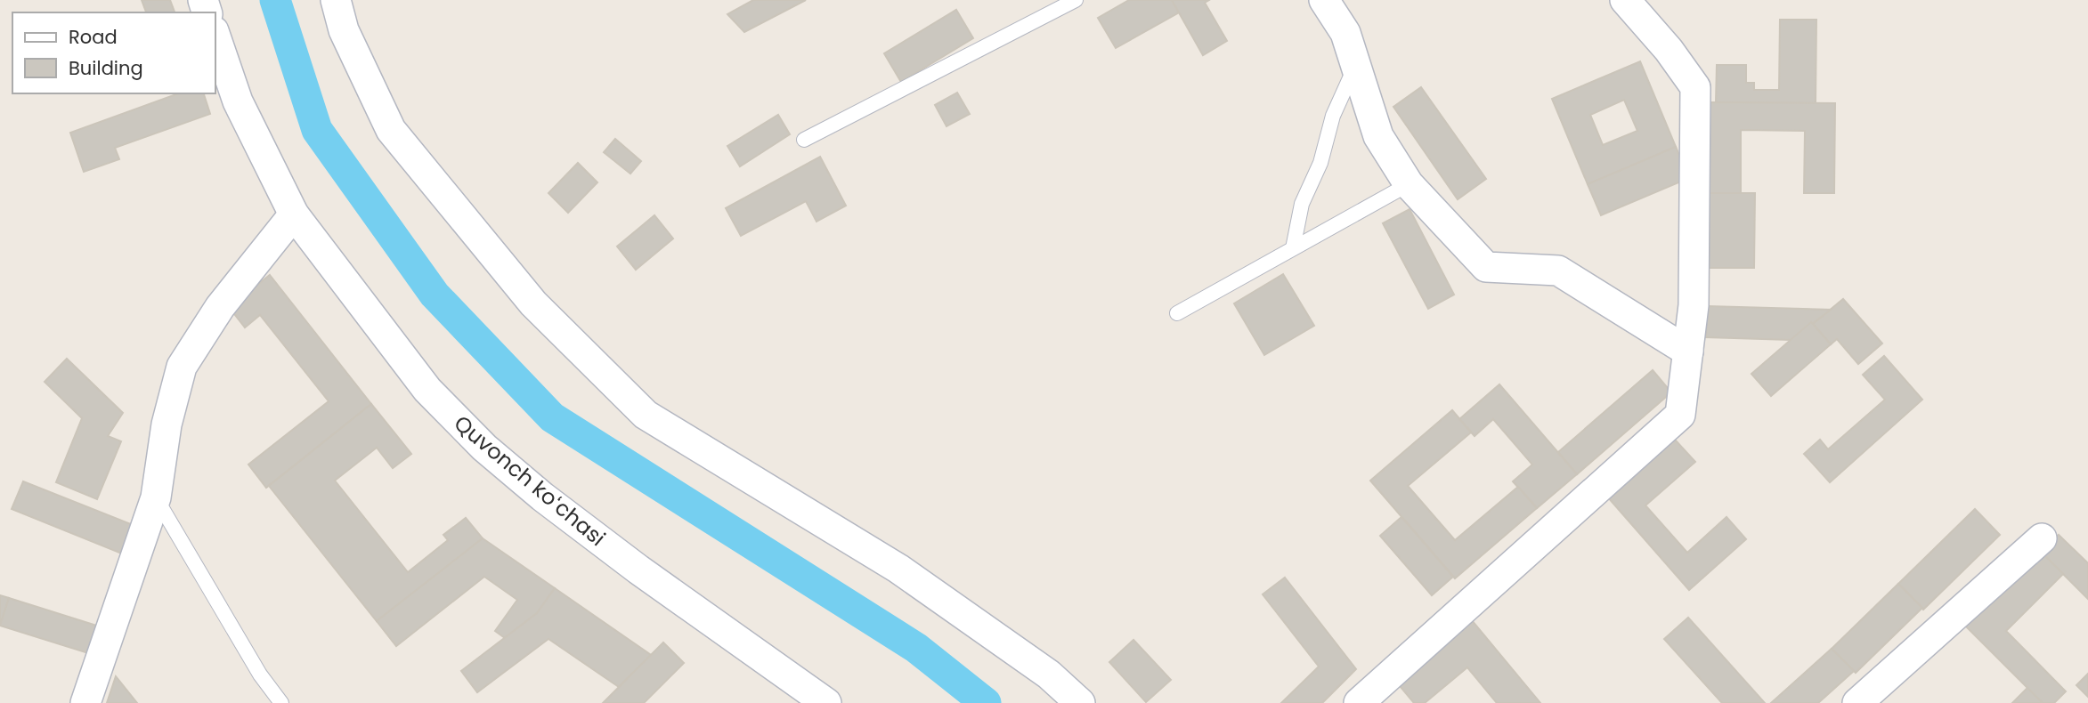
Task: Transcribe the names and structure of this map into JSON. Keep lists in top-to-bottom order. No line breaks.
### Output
{"streets":{"street":["Quvonch koʻchasi"]},"legend":["Road","Building"]}
